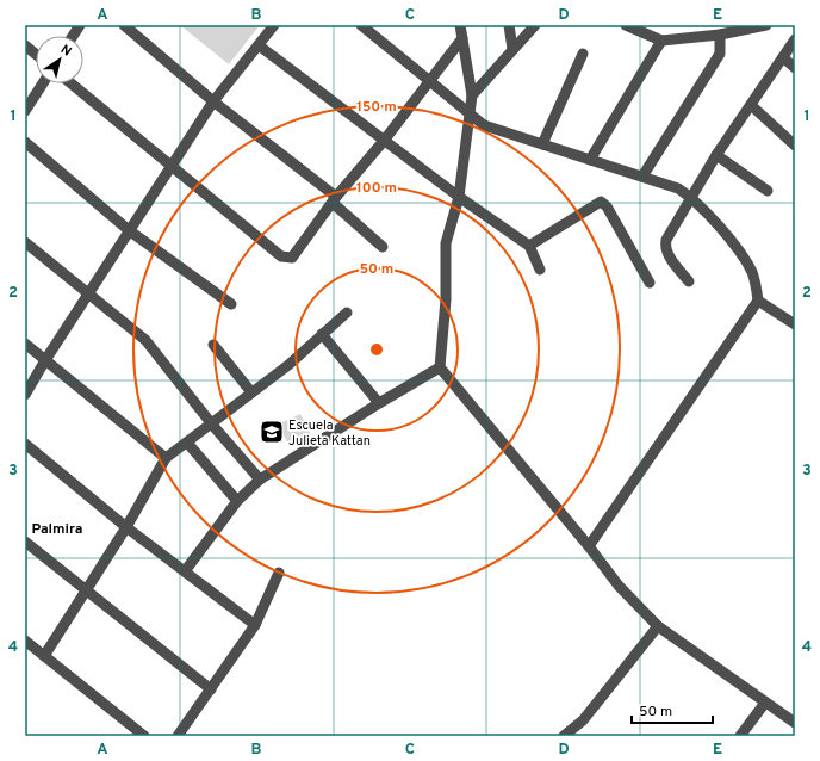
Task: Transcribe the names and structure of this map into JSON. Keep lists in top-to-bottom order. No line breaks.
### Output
{"districts":["Palmira"],"places":{"school or university":["Escuela Julieta Kattan"]},"scale_bar":"50 m","north":"top right","grid":{"columns":["A","B","C","D","E"],"rows":["1","2","3","4"]},"rings":["150 m","100 m","50 m"]}
